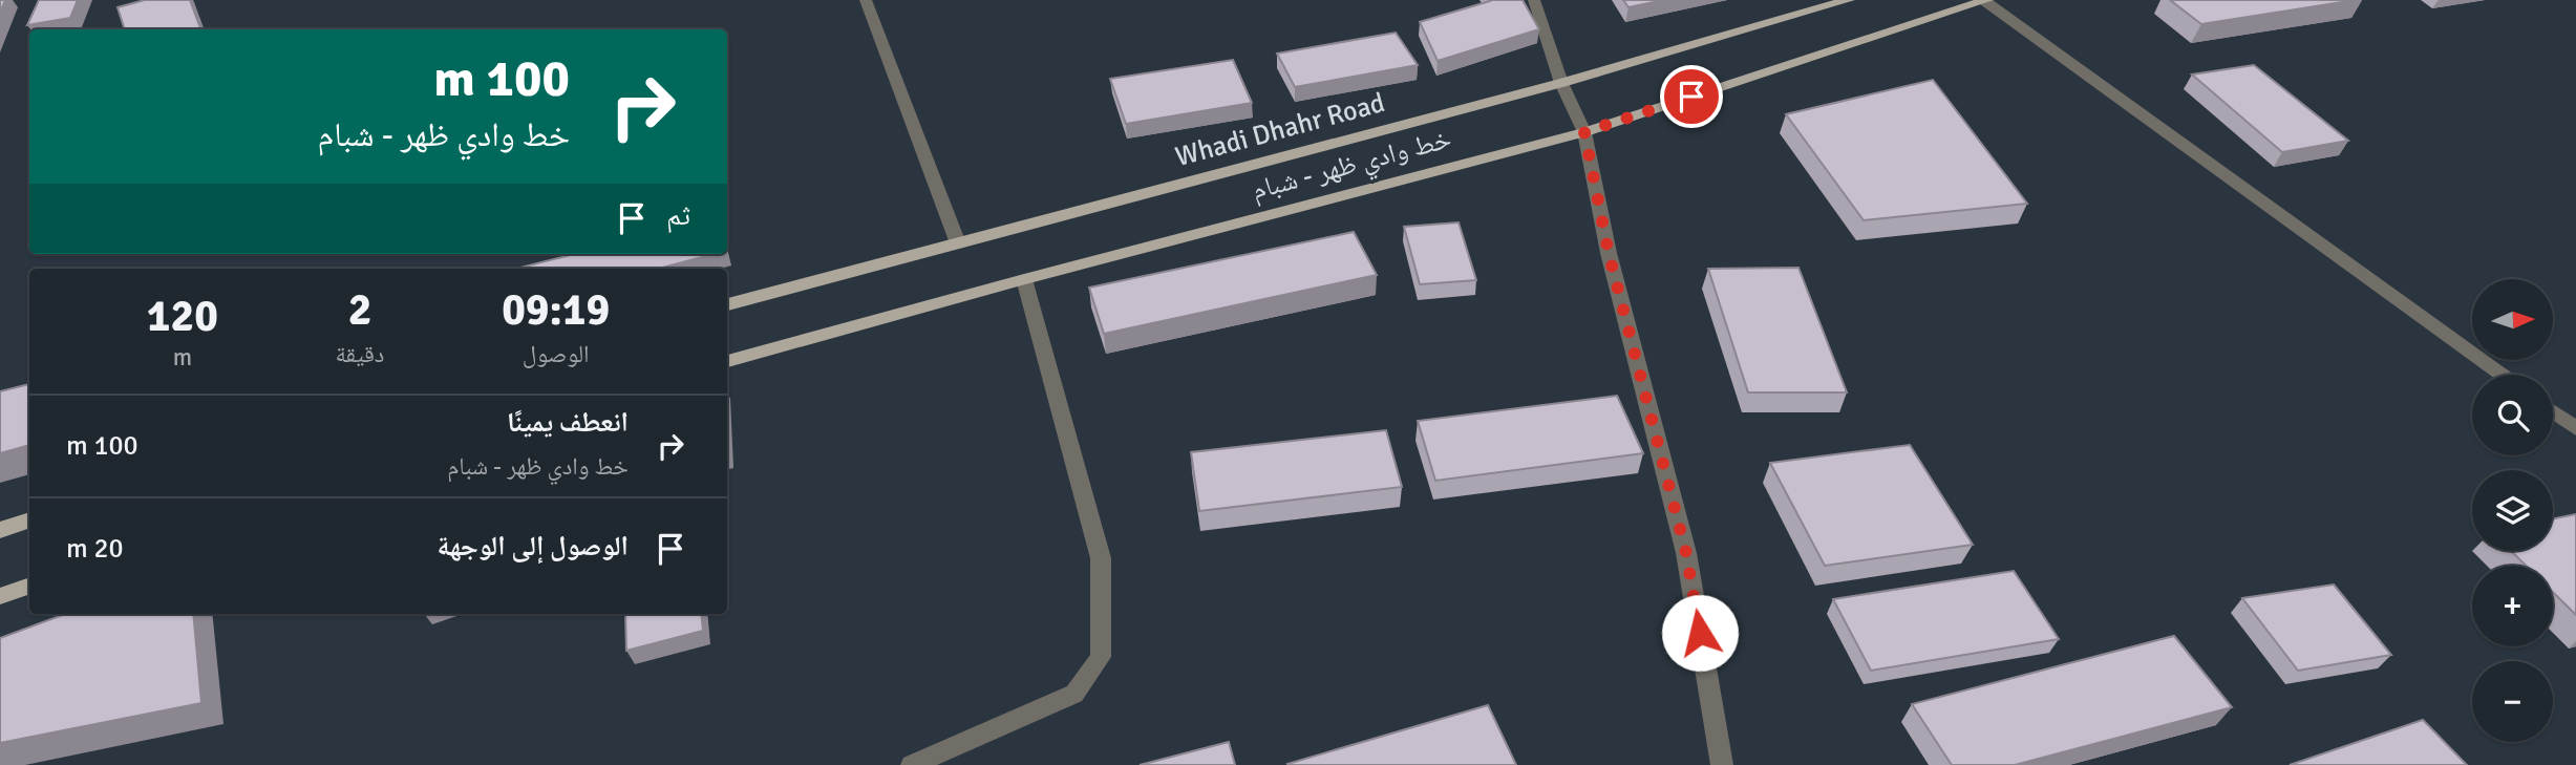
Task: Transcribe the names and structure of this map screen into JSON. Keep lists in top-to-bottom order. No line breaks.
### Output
{"streets":{"main road":["Whadi Dhahr Road","خط وادي ظهر - شبام"]},"north":"right","page":{"turn":["100 m","خط وادي ظهر - شبام"],"then":"ثم","eta":["09:19","الوصول","2","دقيقة","120","m"],"map_buttons":["+","−"],"list":[{"name":"انعطف يمينًا","note":"خط وادي ظهر - شبام","value":"100 m"},{"name":"الوصول إلى الوجهة","value":"20 m"}]}}
